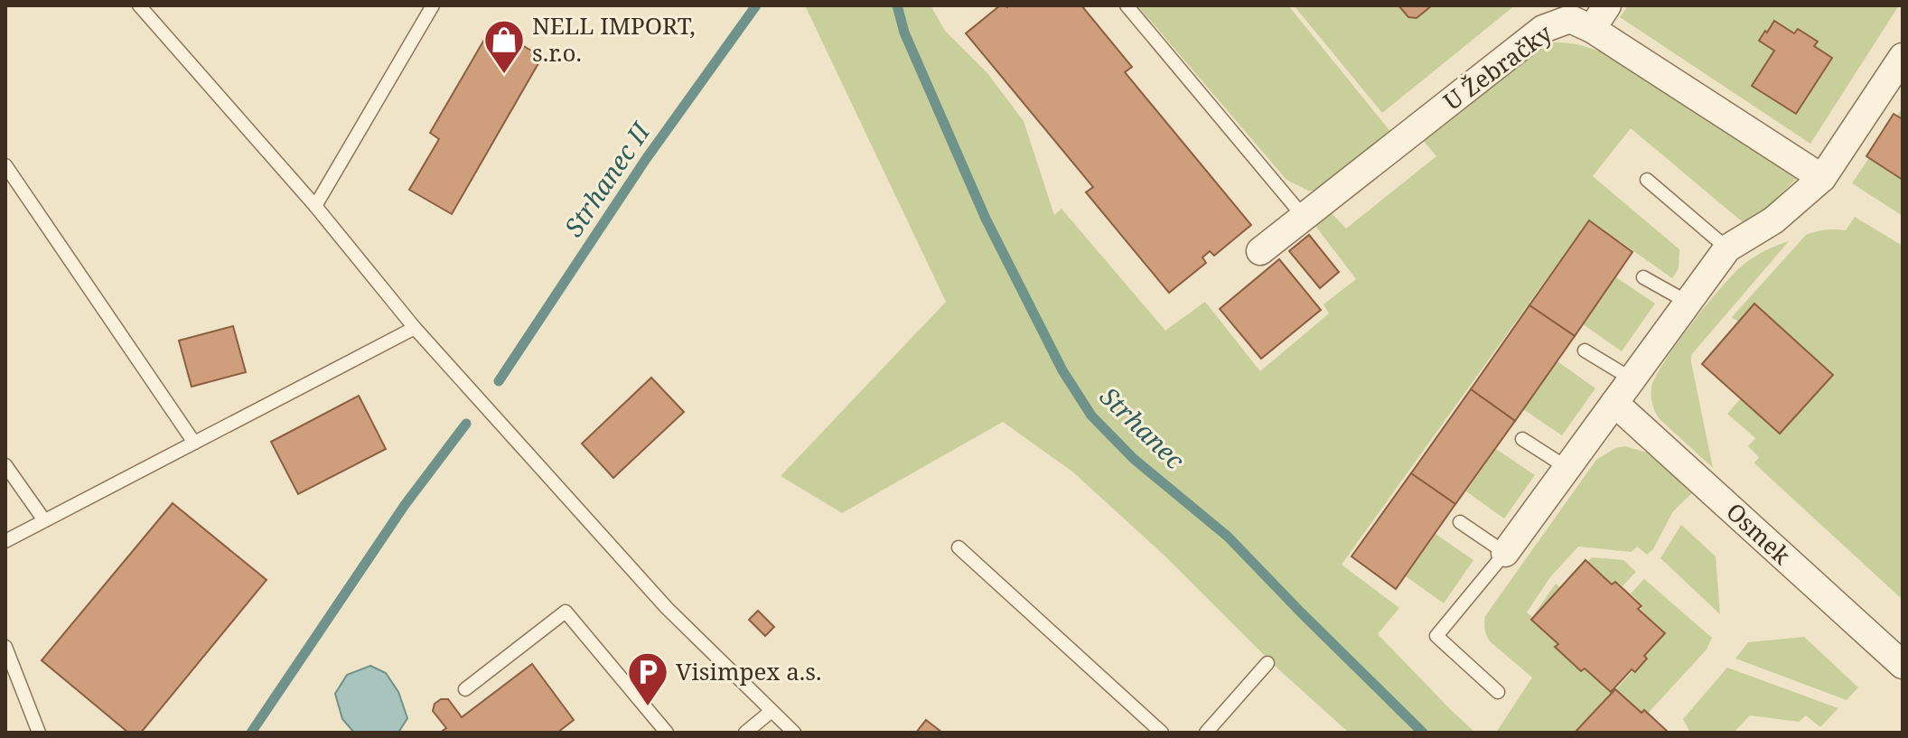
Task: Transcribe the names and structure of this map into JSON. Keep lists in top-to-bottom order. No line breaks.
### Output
{"streets":{"street":["U Žebračky","Osmek"]},"water":["Strhanec II","Strhanec"],"places":{"shop":["NELL IMPORT, s.r.o."],"parking":["Visimpex a.s."]}}
